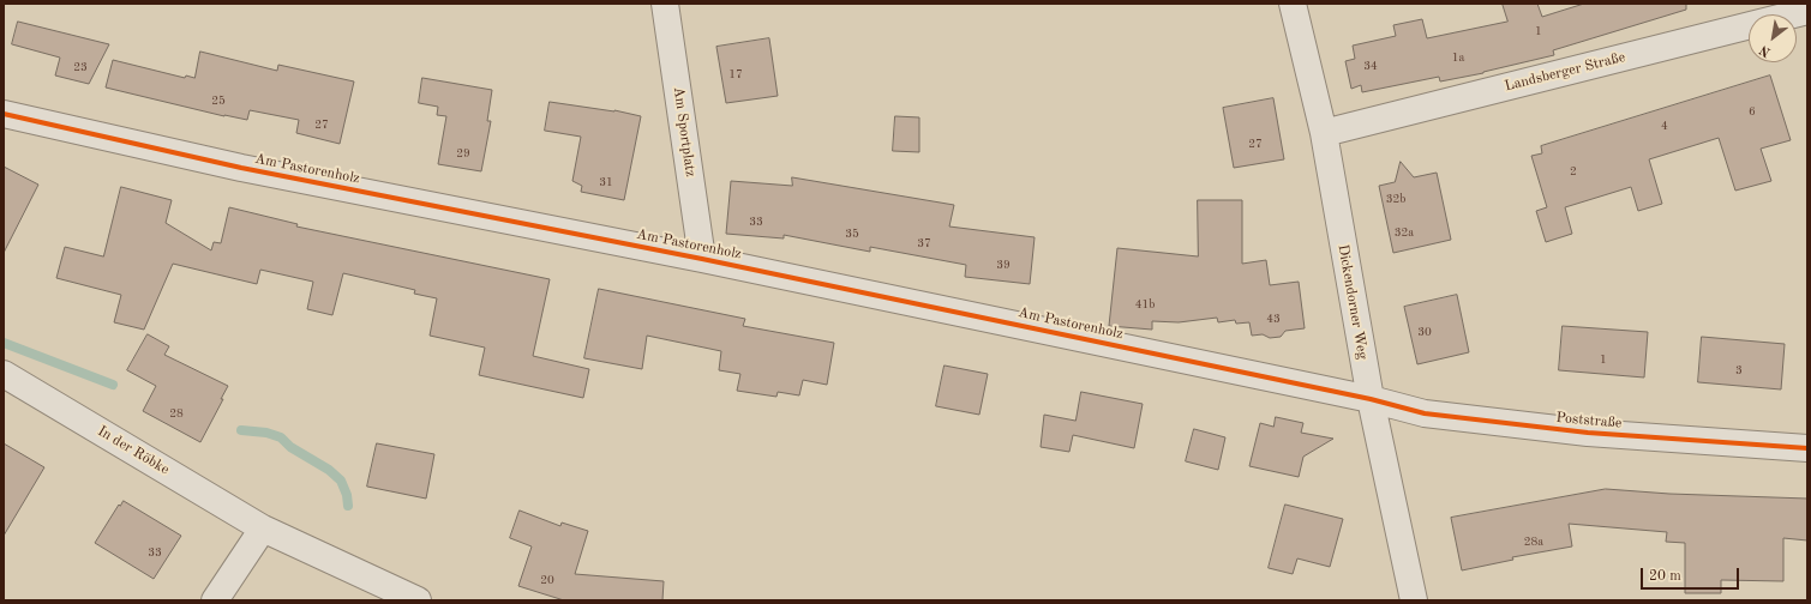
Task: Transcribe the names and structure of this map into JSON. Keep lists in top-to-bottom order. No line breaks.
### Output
{"streets":{"street":["Landsberger Straße","Am Sportplatz","Am Pastorenholz","Dickendorner Weg","Poststraße","In der Röbke"]},"crossings":[["Landsberger Straße","Dickendorner Weg"],["Am Sportplatz","Am Pastorenholz"],["Am Pastorenholz","Dickendorner Weg"],["Am Pastorenholz","Poststraße"],["Dickendorner Weg","Poststraße"]],"house_numbers":["1","1a","34","23","17","25","6","27","4","27","29","2","31","32b","33","32a","35","37","39","41b","43","30","1","3","28","28a","33","20"],"scale_bar":"20 m","north":"bottom left"}
